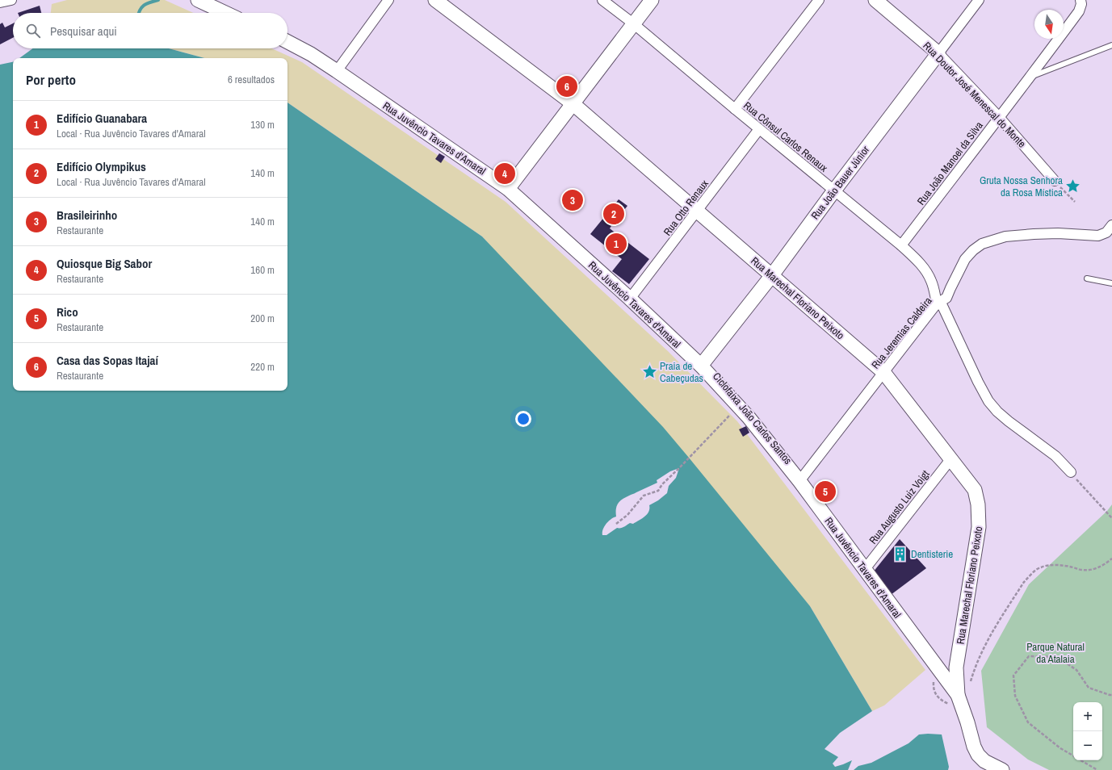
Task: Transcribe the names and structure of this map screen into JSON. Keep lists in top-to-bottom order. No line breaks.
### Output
{"streets":{"street":["Rua Doutor José Menescal do Monte","Rua Cônsul Carlos Renaux","Rua Juvêncio Tavares d'Amaral","Rua João Manoel da Silva","Rua João Bauer Júnior","Rua Otto Renaux","Rua Marechal Floriano Peixoto","Rua Jeremias Caldeira","Rua Augusto Luiz Voigt"]},"crossings":[["Rua Doutor José Menescal do Monte","Rua João Manoel da Silva"],["Rua Doutor José Menescal do Monte","Rua João Bauer Júnior"],["Rua Cônsul Carlos Renaux","Rua João Manoel da Silva"],["Rua Cônsul Carlos Renaux","Rua João Bauer Júnior"],["Rua Cônsul Carlos Renaux","Rua Otto Renaux"],["Rua Cônsul Carlos Renaux","Rua Jeremias Caldeira"],["Rua Juvêncio Tavares d'Amaral","Rua João Bauer Júnior"],["Rua Juvêncio Tavares d'Amaral","Rua Otto Renaux"],["Rua Juvêncio Tavares d'Amaral","Rua Marechal Floriano Peixoto"],["Rua Juvêncio Tavares d'Amaral","Rua Jeremias Caldeira"],["Rua Juvêncio Tavares d'Amaral","Rua Augusto Luiz Voigt"],["Rua João Bauer Júnior","Rua Marechal Floriano Peixoto"],["Rua Otto Renaux","Rua Marechal Floriano Peixoto"],["Rua Marechal Floriano Peixoto","Rua Jeremias Caldeira"],["Rua Marechal Floriano Peixoto","Rua Augusto Luiz Voigt"]],"parks":["Parque Natural da Atalaia"],"places":{"place":["Gruta Nossa Senhora da Rosa Mística","Praia de Cabeçudas"],"building":["Dentisterie"]},"north":"bottom","page":{"search":"Pesquisar aqui","heading":["Por perto","6 resultados"],"pins":["6","4","3","2","1","5"],"list":[{"mark":"1","name":"Edifício Guanabara","note":"Local · Rua Juvêncio Tavares d'Amaral","value":"130 m"},{"mark":"2","name":"Edifício Olympikus","note":"Local · Rua Juvêncio Tavares d'Amaral","value":"140 m"},{"mark":"3","name":"Brasileirinho","note":"Restaurante","value":"140 m"},{"mark":"4","name":"Quiosque Big Sabor","note":"Restaurante","value":"160 m"},{"mark":"5","name":"Rico","note":"Restaurante","value":"200 m"},{"mark":"6","name":"Casa das Sopas Itajaí","note":"Restaurante","value":"220 m"}],"map_buttons":["+","−"]}}
